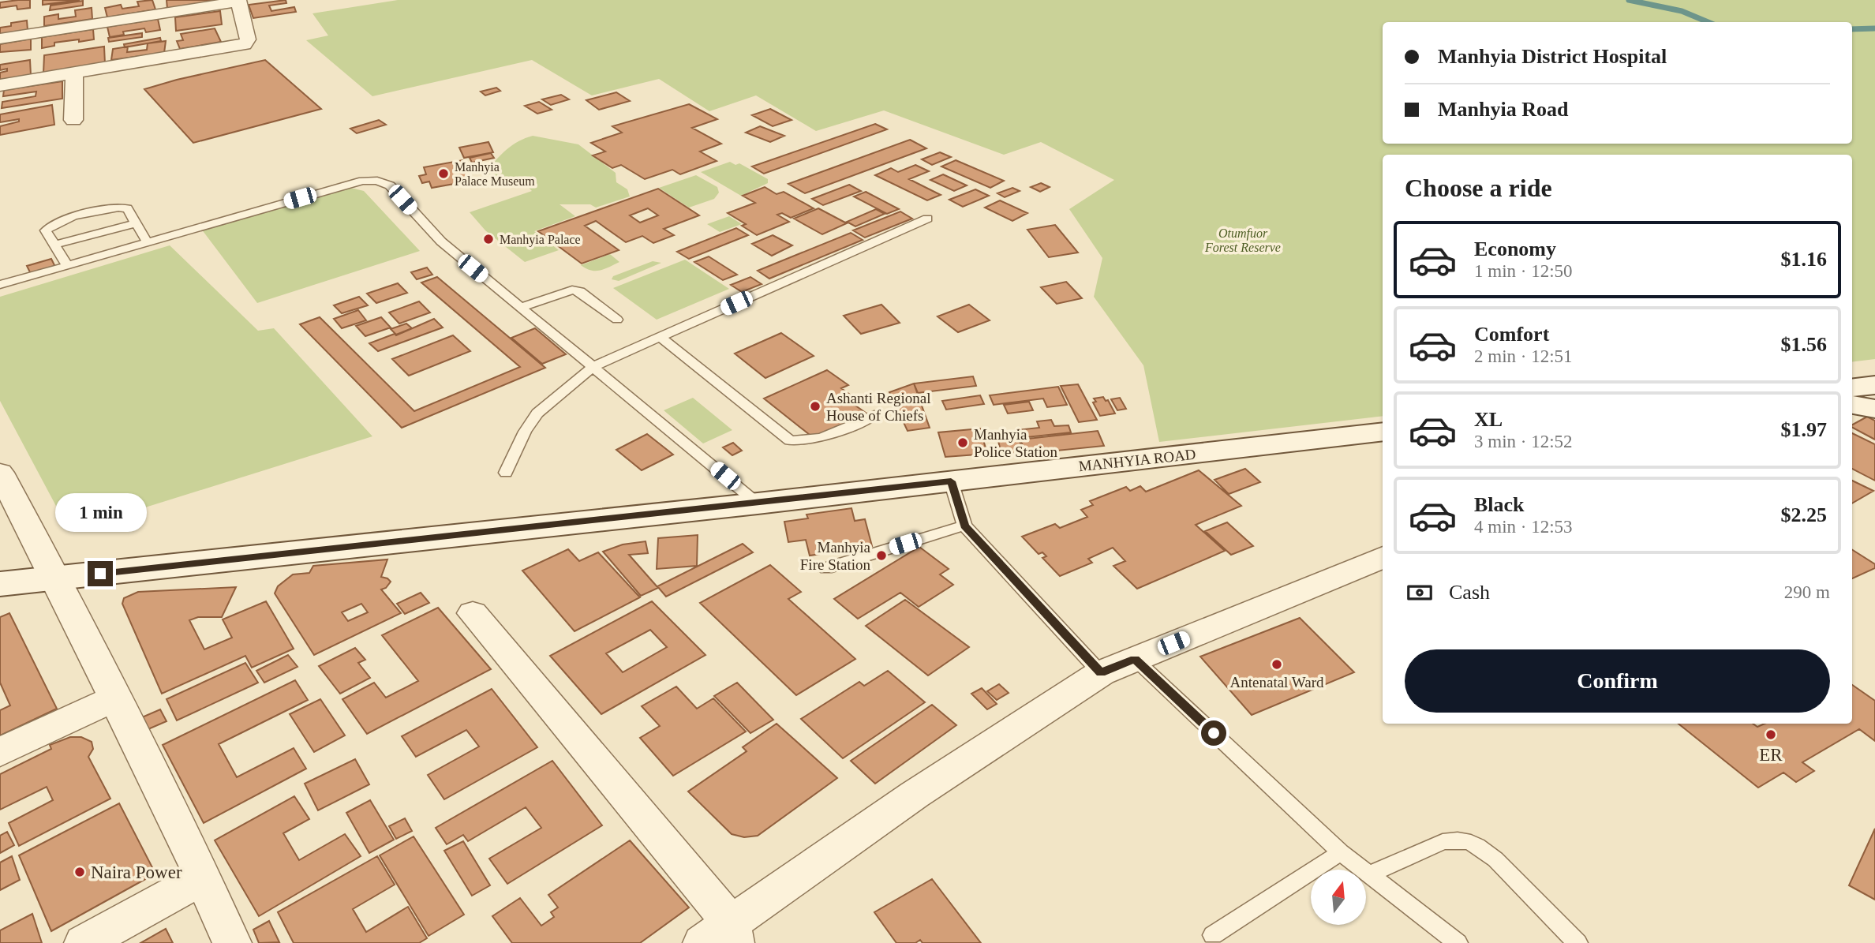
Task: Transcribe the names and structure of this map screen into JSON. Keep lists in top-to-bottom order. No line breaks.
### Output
{"streets":{"main road":["MANHYIA ROAD"]},"parks":["Otumfuor Forest Reserve"],"places":["Manhyia Palace Museum","Manhyia Palace","Ashanti Regional House of Chiefs","Manhyia Police Station","Manhyia Fire Station","Antenatal Ward","ER","Naira Power"],"north":"top","page":{"banner":["Manhyia District Hospital","Manhyia Road"],"heading":"Choose a ride","list":[{"name":"Economy","note":"1 min · 12:50","value":"$1.16"},{"name":"Comfort","note":"2 min · 12:51","value":"$1.56"},{"name":"XL","note":"3 min · 12:52","value":"$1.97"},{"name":"Black","note":"4 min · 12:53","value":"$2.25"}],"bubble":"1 min","pay":["Cash","290 m"],"buttons":"Confirm"}}
